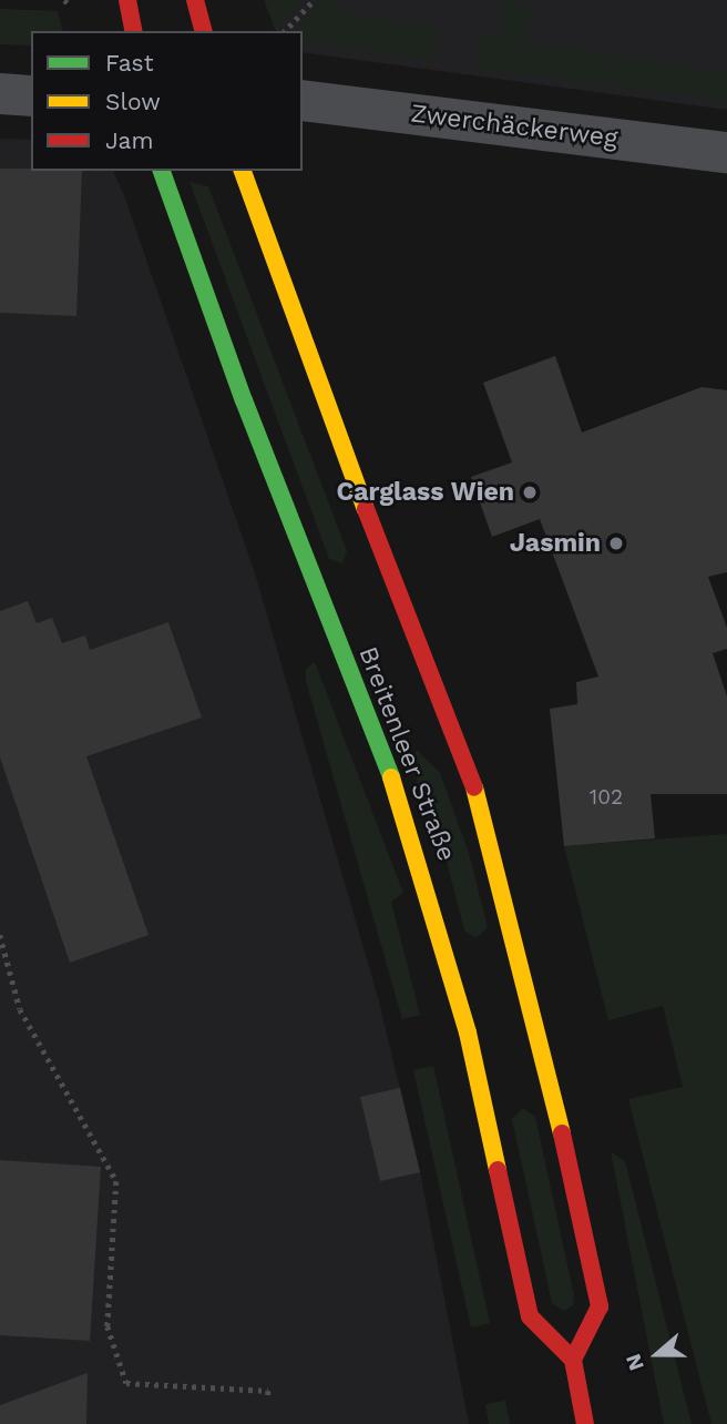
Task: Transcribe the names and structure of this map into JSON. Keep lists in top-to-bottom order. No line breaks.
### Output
{"streets":{"main road":["Breitenleer Straße"],"street":["Zwerchäckerweg"]},"places":["Carglass Wien","Jasmin"],"house_numbers":["102"],"legend":["Fast","Slow","Jam"],"north":"left"}
